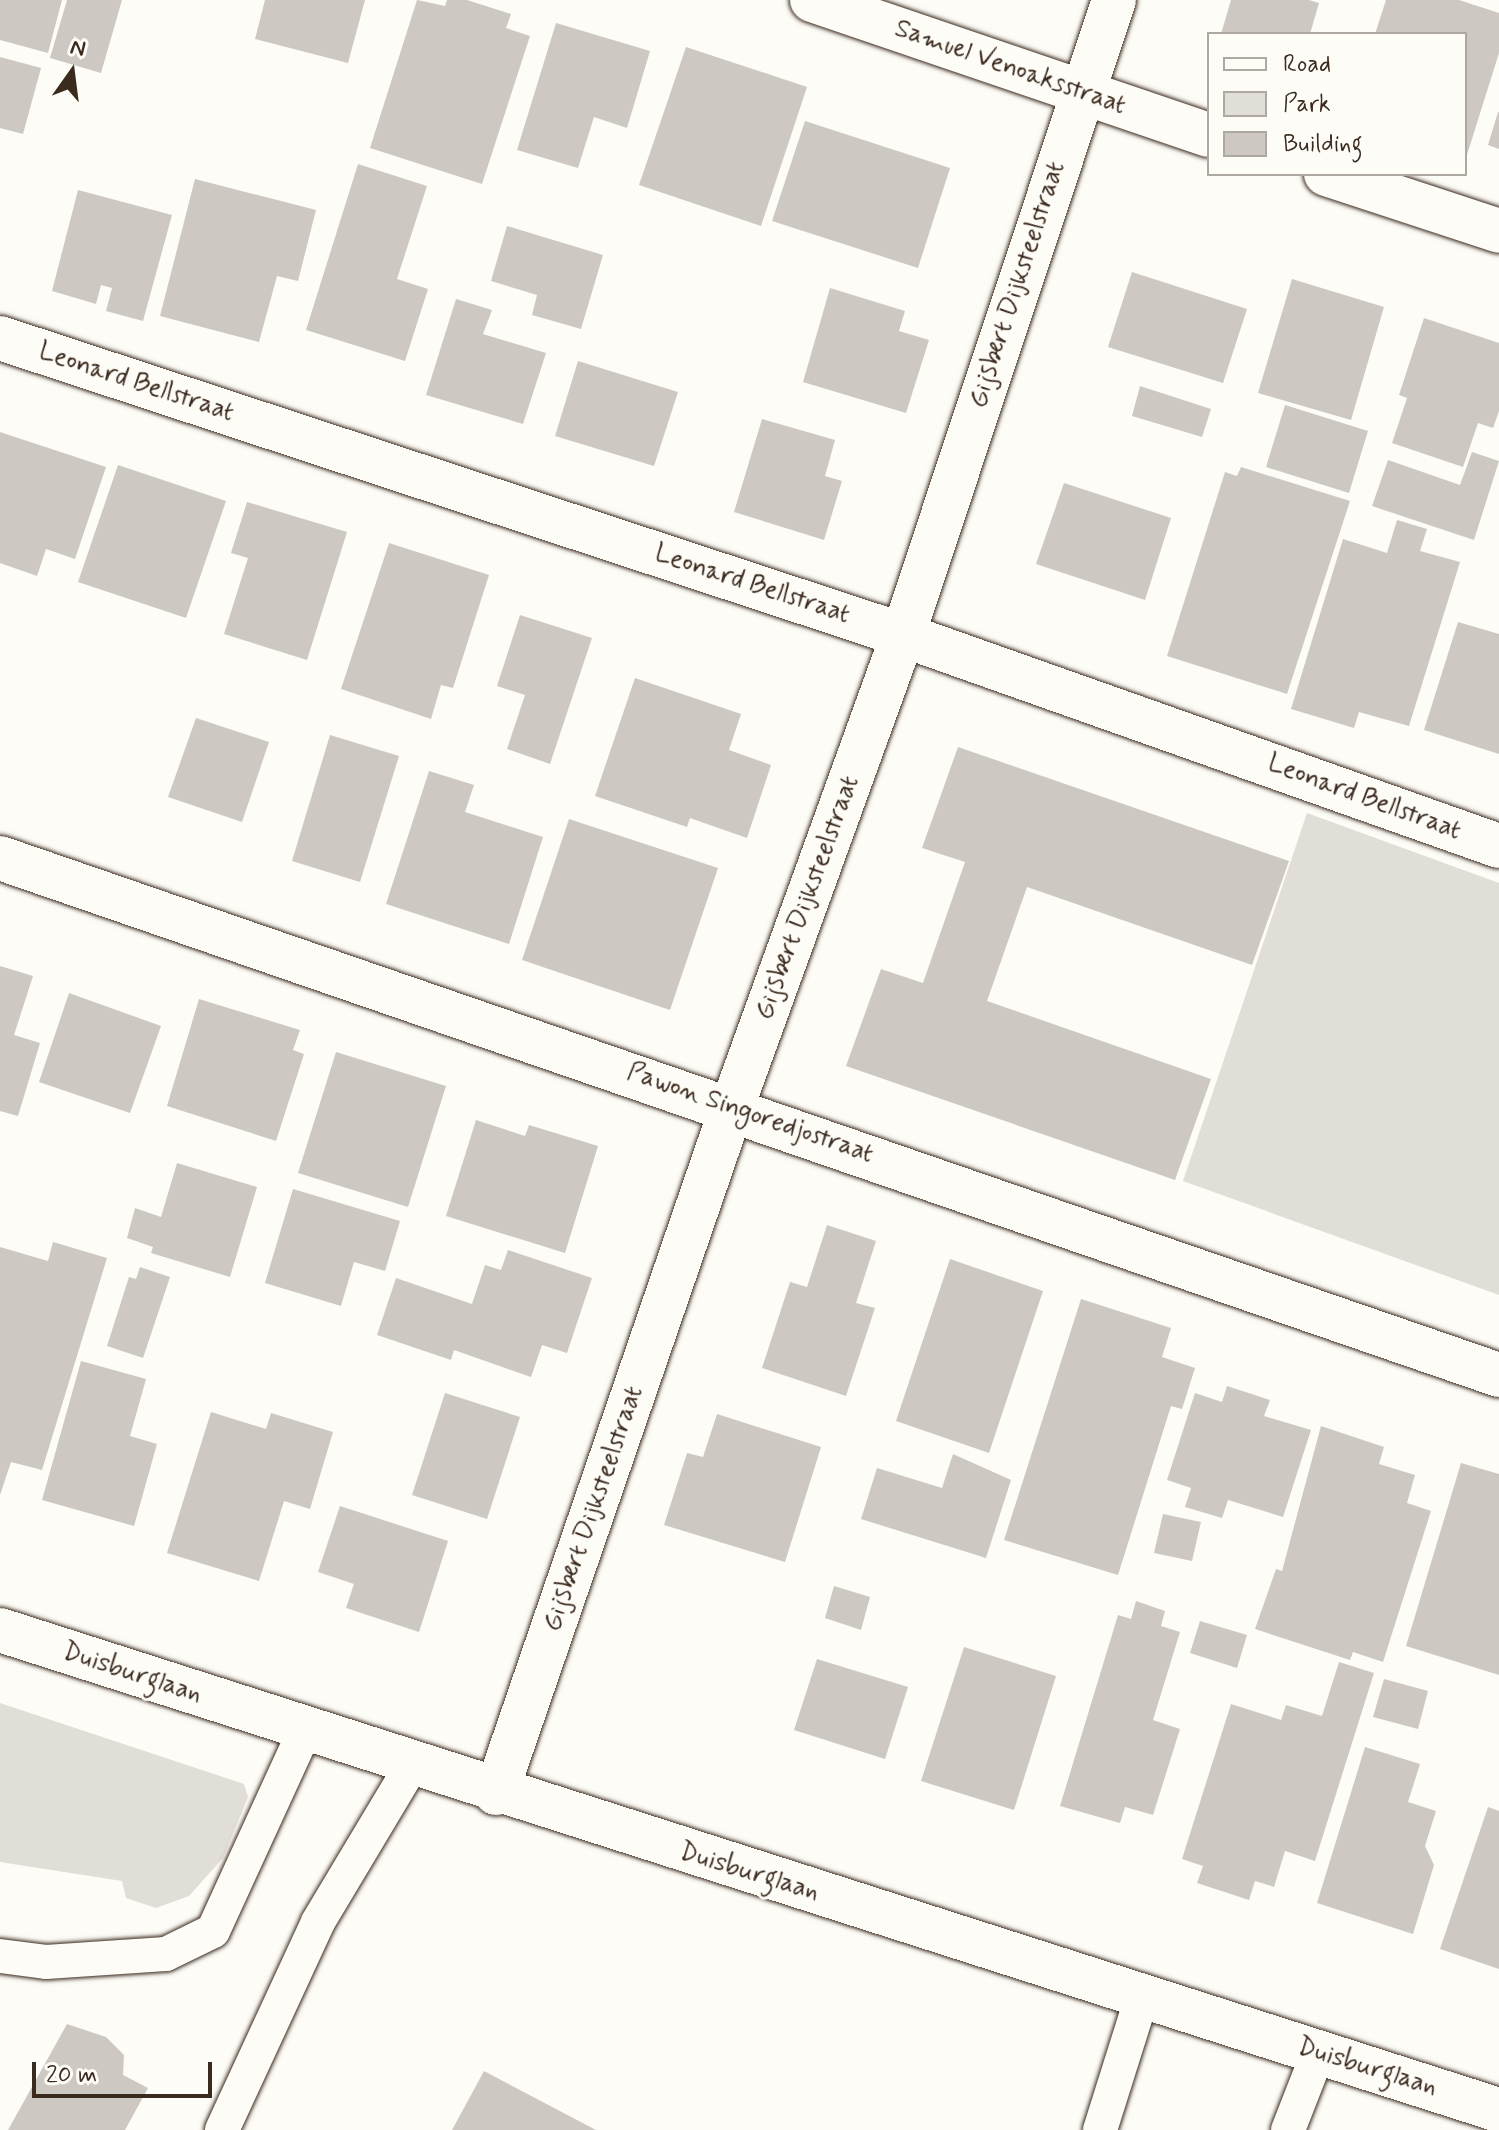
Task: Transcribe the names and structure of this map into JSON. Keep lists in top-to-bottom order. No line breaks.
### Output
{"streets":{"street":["Samuel Venoaksstraat","Gijsbert Dijksteelstraat","Leonard Bellstraat","Pawon Singoredjostraat","Duisburglaan"]},"crossings":[["Samuel Venoaksstraat","Gijsbert Dijksteelstraat"],["Gijsbert Dijksteelstraat","Leonard Bellstraat"],["Gijsbert Dijksteelstraat","Pawon Singoredjostraat"],["Gijsbert Dijksteelstraat","Duisburglaan"]],"legend":["Road","Park","Building"],"scale_bar":"20 m","north":"top"}
